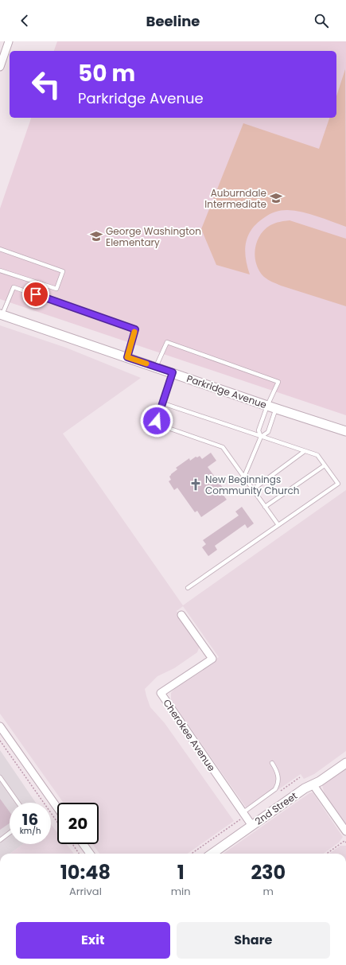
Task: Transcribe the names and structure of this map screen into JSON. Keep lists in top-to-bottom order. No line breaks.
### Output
{"streets":{"street":["Parkridge Avenue","Cherokee Avenue","2nd Street"]},"crossings":[["Cherokee Avenue","2nd Street"]],"places":{"school or university":["Auburndale Intermediate","George Washington Elementary"],"church":["New Beginnings Community Church"]},"page":{"header":"Beeline","turn":["50 m","Parkridge Avenue"],"speed":"16 km/h","limit":"20","eta":["10:48","Arrival","1","min","230","m"],"buttons":["Exit","Share"]}}
